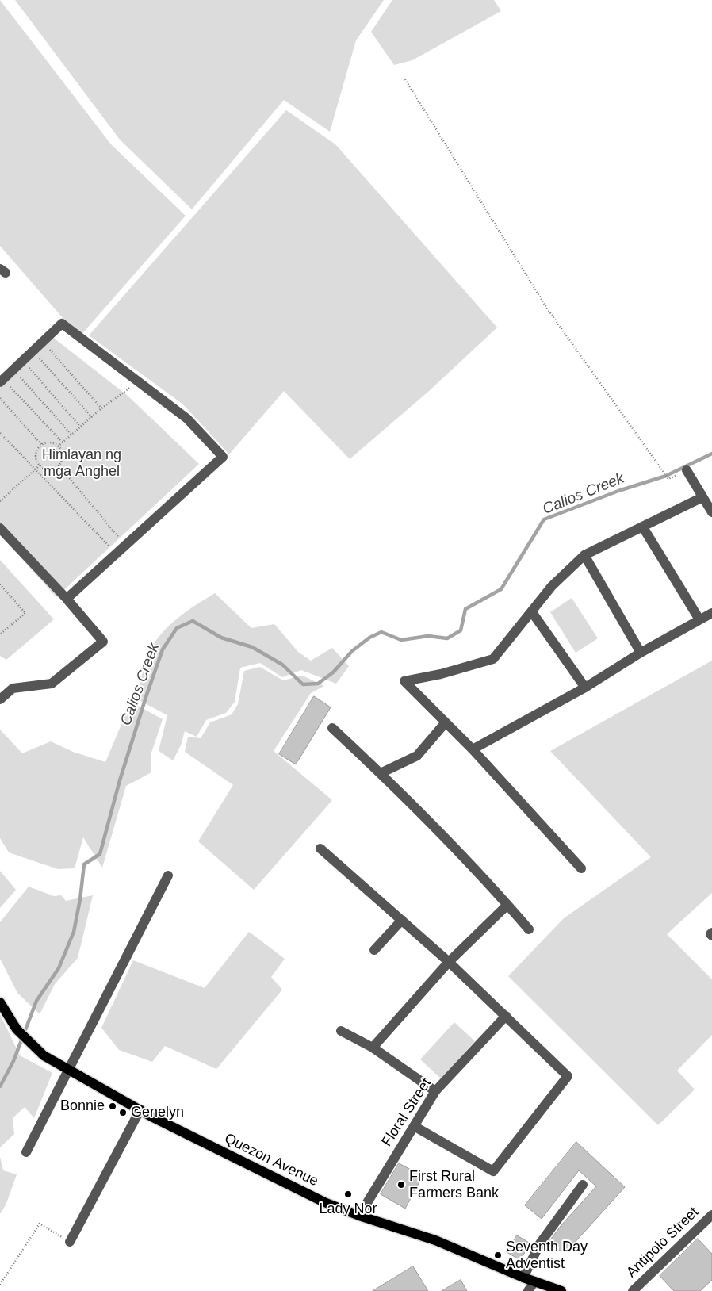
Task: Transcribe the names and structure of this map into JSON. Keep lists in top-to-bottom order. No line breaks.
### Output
{"streets":{"main road":["Quezon Avenue"],"street":["Floral Street","Antipolo Street"]},"crossings":[["Floral Street","Quezon Avenue"]],"water":["Calios Creek"],"parks":["Himlayan ng mga Anghel"],"places":["Bonnie","Genelyn","First Rural Farmers Bank","Lady Nor","Seventh Day Adventist"]}
